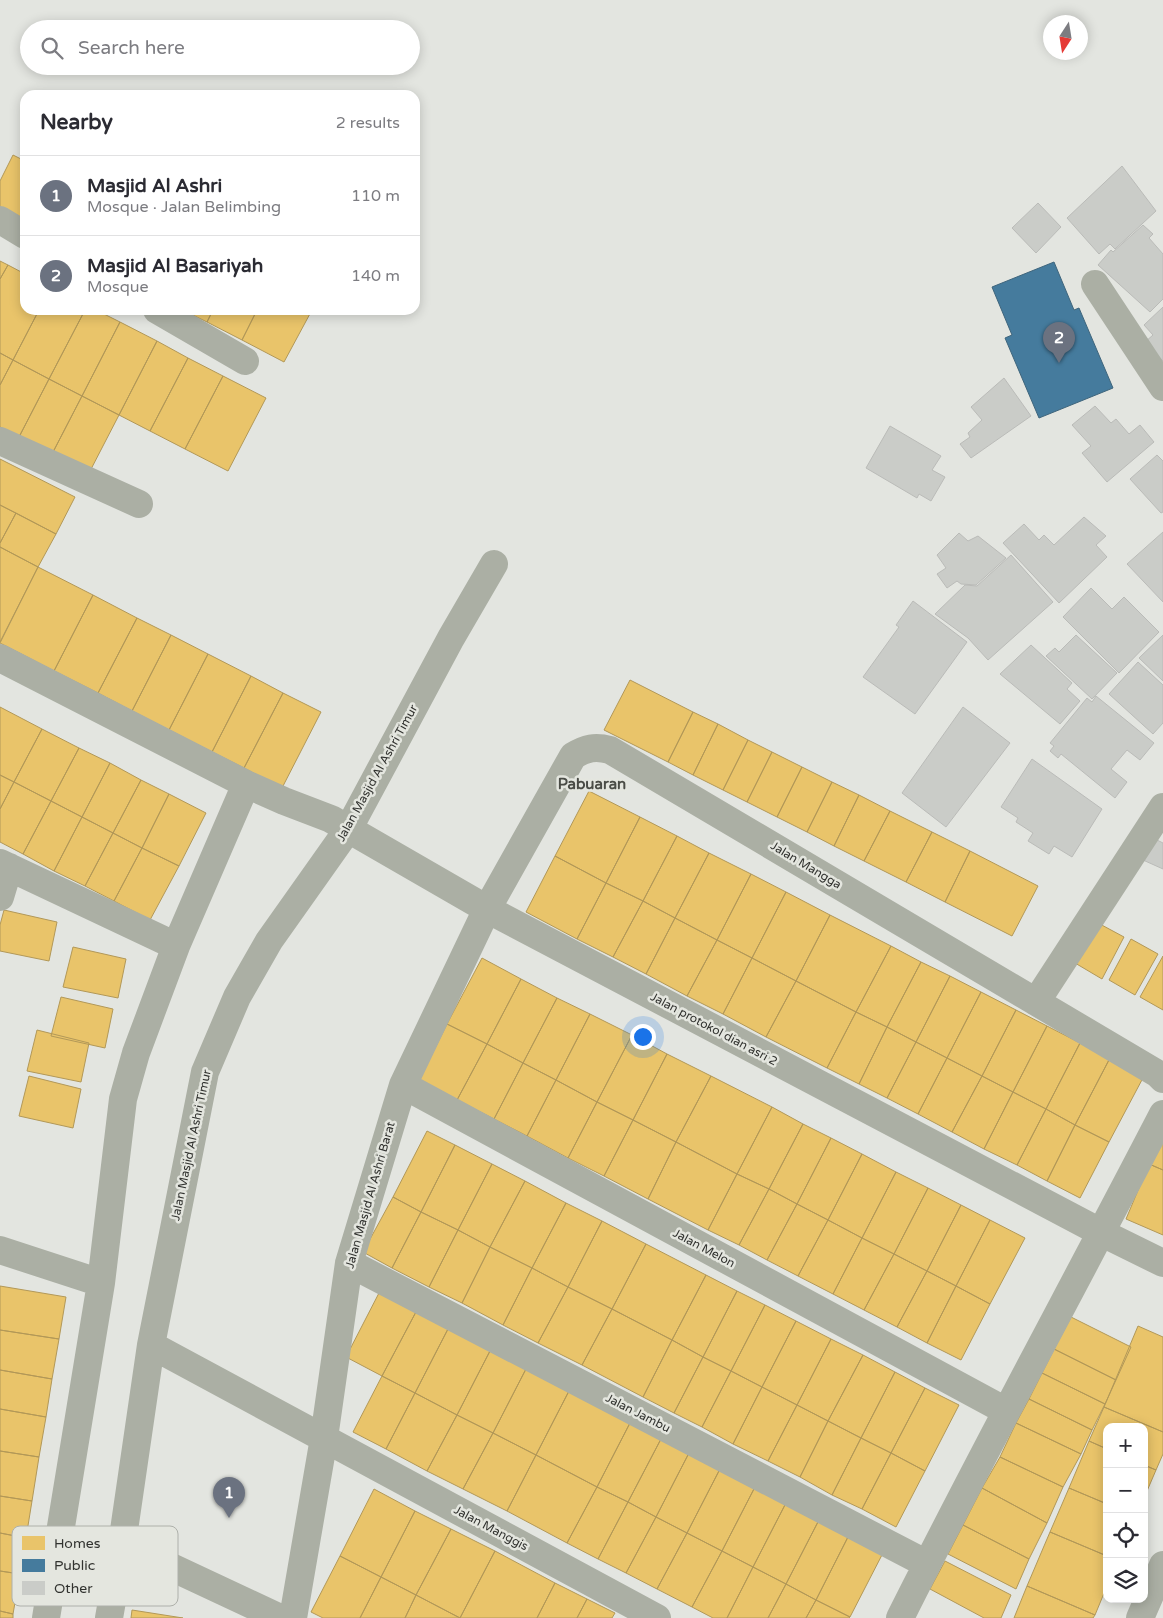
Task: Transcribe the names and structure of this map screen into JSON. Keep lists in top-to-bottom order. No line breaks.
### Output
{"streets":{"street":["Jalan Masjid Al Ashri Timur","Jalan Mangga","Jalan protokol dian asri 2","Jalan Masjid Al Ashri Barat","Jalan Melon","Jalan Jambu","Jalan Manggis"]},"crossings":[["Jalan Masjid Al Ashri Timur","Jalan protokol dian asri 2"],["Jalan Masjid Al Ashri Timur","Jalan Manggis"],["Jalan Mangga","Jalan Masjid Al Ashri Barat"],["Jalan protokol dian asri 2","Jalan Masjid Al Ashri Barat"],["Jalan Masjid Al Ashri Barat","Jalan Melon"],["Jalan Masjid Al Ashri Barat","Jalan Jambu"],["Jalan Masjid Al Ashri Barat","Jalan Manggis"]],"districts":["Pabuaran"],"legend":["Homes","Public","Other"],"north":"bottom","page":{"search":"Search here","heading":["Nearby","2 results"],"list":[{"mark":"1","name":"Masjid Al Ashri","note":"Mosque · Jalan Belimbing","value":"110 m"},{"mark":"2","name":"Masjid Al Basariyah","note":"Mosque","value":"140 m"}],"pins":["2","1"],"map_buttons":["+","−"]}}
